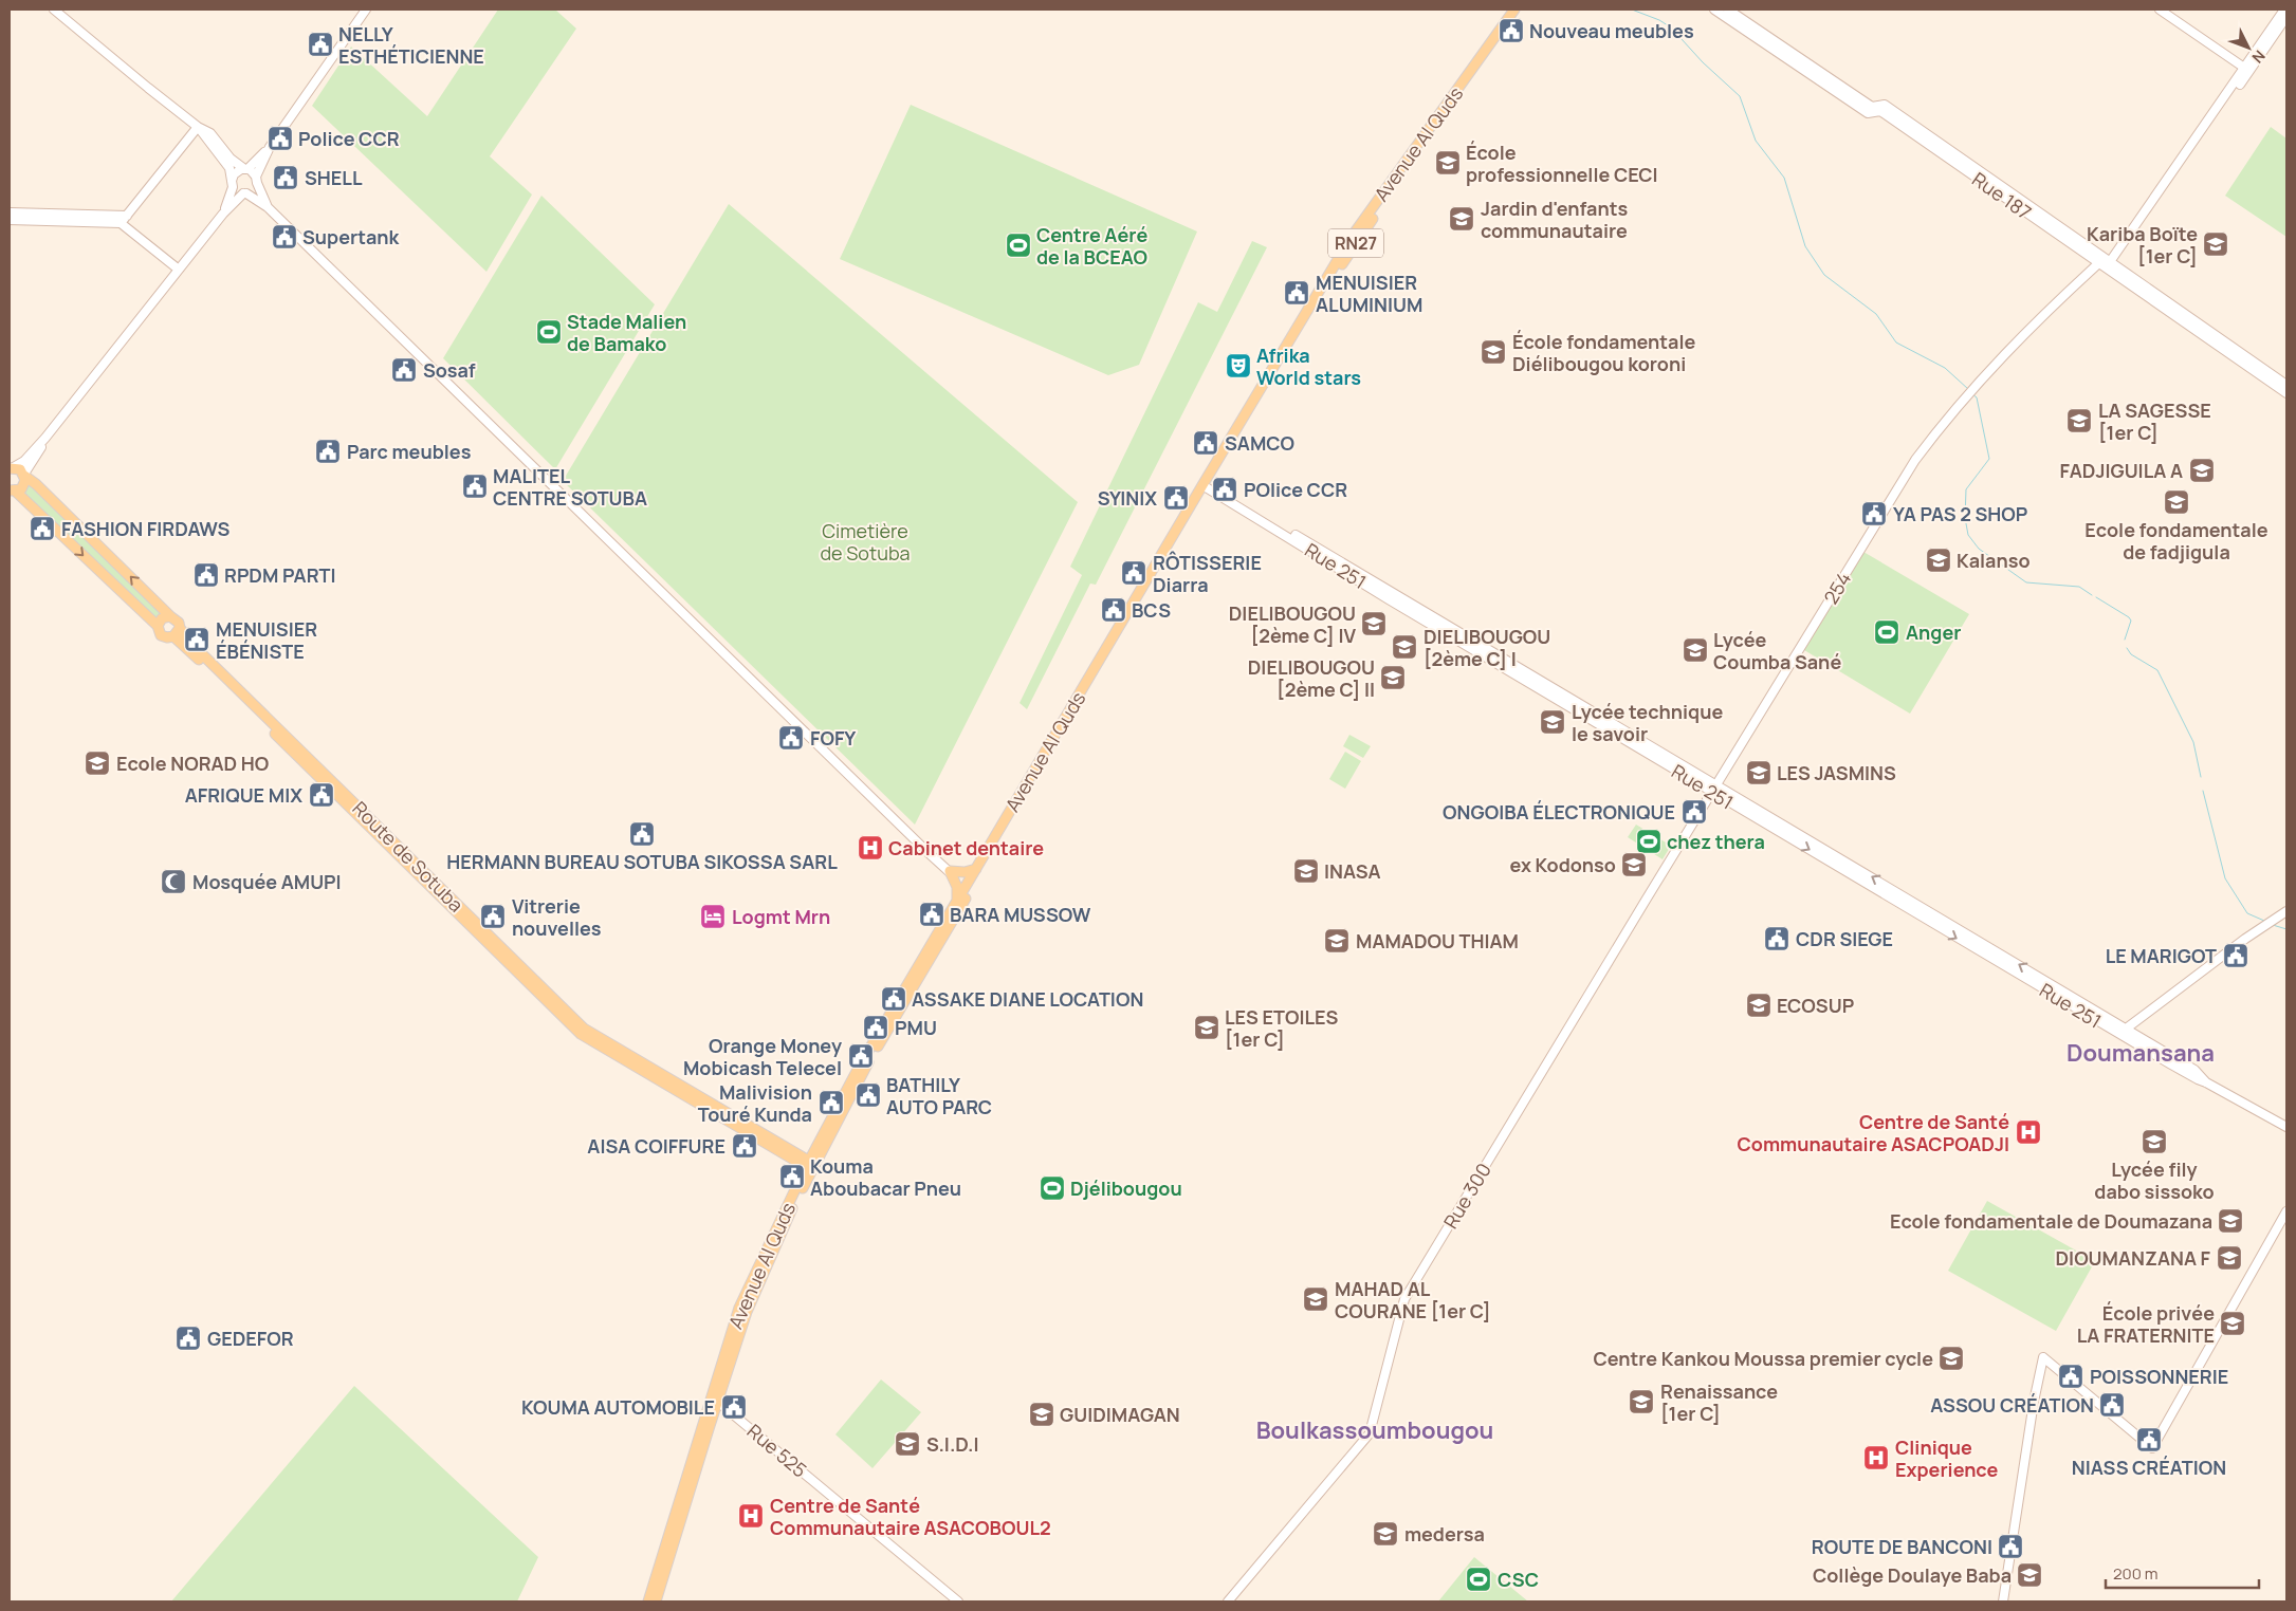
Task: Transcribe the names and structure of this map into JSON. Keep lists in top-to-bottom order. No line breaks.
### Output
{"streets":{"main road":["Avenue Al Quds","RN27","Route de Sotuba"],"street":["Rue 187","Rue 251","254","Rue 300","Rue 525"]},"crossings":[["Avenue Al Quds","Rue 251"],["Avenue Al Quds","Route de Sotuba"],["Avenue Al Quds","Rue 525"],["Rue 187","254"],["Rue 251","254"],["Rue 251","Rue 300"],["254","Rue 300"]],"districts":["Doumansana","Boulkassoumbougou"],"parks":["Cimetière de Sotuba"],"places":{"public building":["Nouveau meubles","NELLY ESTHÉTICIENNE","Police CCR","SHELL","Supertank","MENUISIER ALUMINIUM","Sosaf","SAMCO","Parc meubles","MALITEL CENTRE SOTUBA","POlice CCR","SYINIX","YA PAS 2 SHOP","FASHION FIRDAWS","RÔTISSERIE Diarra","RPDM PARTI","BCS","MENUISIER ÉBÉNISTE","FOFY","AFRIQUE MIX","ONGOIBA ÉLECTRONIQUE","HERMANN BUREAU SOTUBA SIKOSSA SARL","BARA MUSSOW","Vitrerie nouvelles","CDR SIEGE","LE MARIGOT","ASSAKE DIANE LOCATION","PMU","Orange Money Mobicash Telecel","BATHILY AUTO PARC","Malivision Touré Kunda","AISA COIFFURE","Kouma Aboubacar Pneu","GEDEFOR","POISSONNERIE","ASSOU CRÉATION","KOUMA AUTOMOBILE","NIASS CRÉATION","ROUTE DE BANCONI"],"school or university":["École professionnelle CECI","Jardin d'enfants communautaire","Kariba Boïte [1er C]","École fondamentale Diélibougou koroni","LA SAGESSE [1er C]","FADJIGUILA A","Ecole fondamentale de fadjigula","Kalanso","DIELIBOUGOU [2ème C] IV","DIELIBOUGOU [2ème C] I","Lycée Coumba Sané","DIELIBOUGOU [2ème C] II","Lycée technique le savoir","Ecole NORAD HO","LES JASMINS","ex Kodonso","INASA","MAMADOU THIAM","ECOSUP","LES ETOILES [1er C]","Lycée fily dabo sissoko","Ecole fondamentale de Doumazana","DIOUMANZANA F","MAHAD AL COURANE [1er C]","École privée LA FRATERNITE","Centre Kankou Moussa premier cycle","Renaissance [1er C]","GUIDIMAGAN","S.I.D.I","medersa","Collège Doulaye Baba"],"sports":["Centre Aéré de la BCEAO","Stade Malien de Bamako","Anger","chez thera","Djélibougou","CSC"],"theatre":["Afrika World stars"],"hospital":["Cabinet dentaire","Centre de Santé Communautaire ASACPOADJI","Clinique Experience","Centre de Santé Communautaire ASACOBOUL2"],"mosque":["Mosquée AMUPI"],"hotel":["Logmt Mrn"]},"scale_bar":"200 m","north":"bottom right"}
